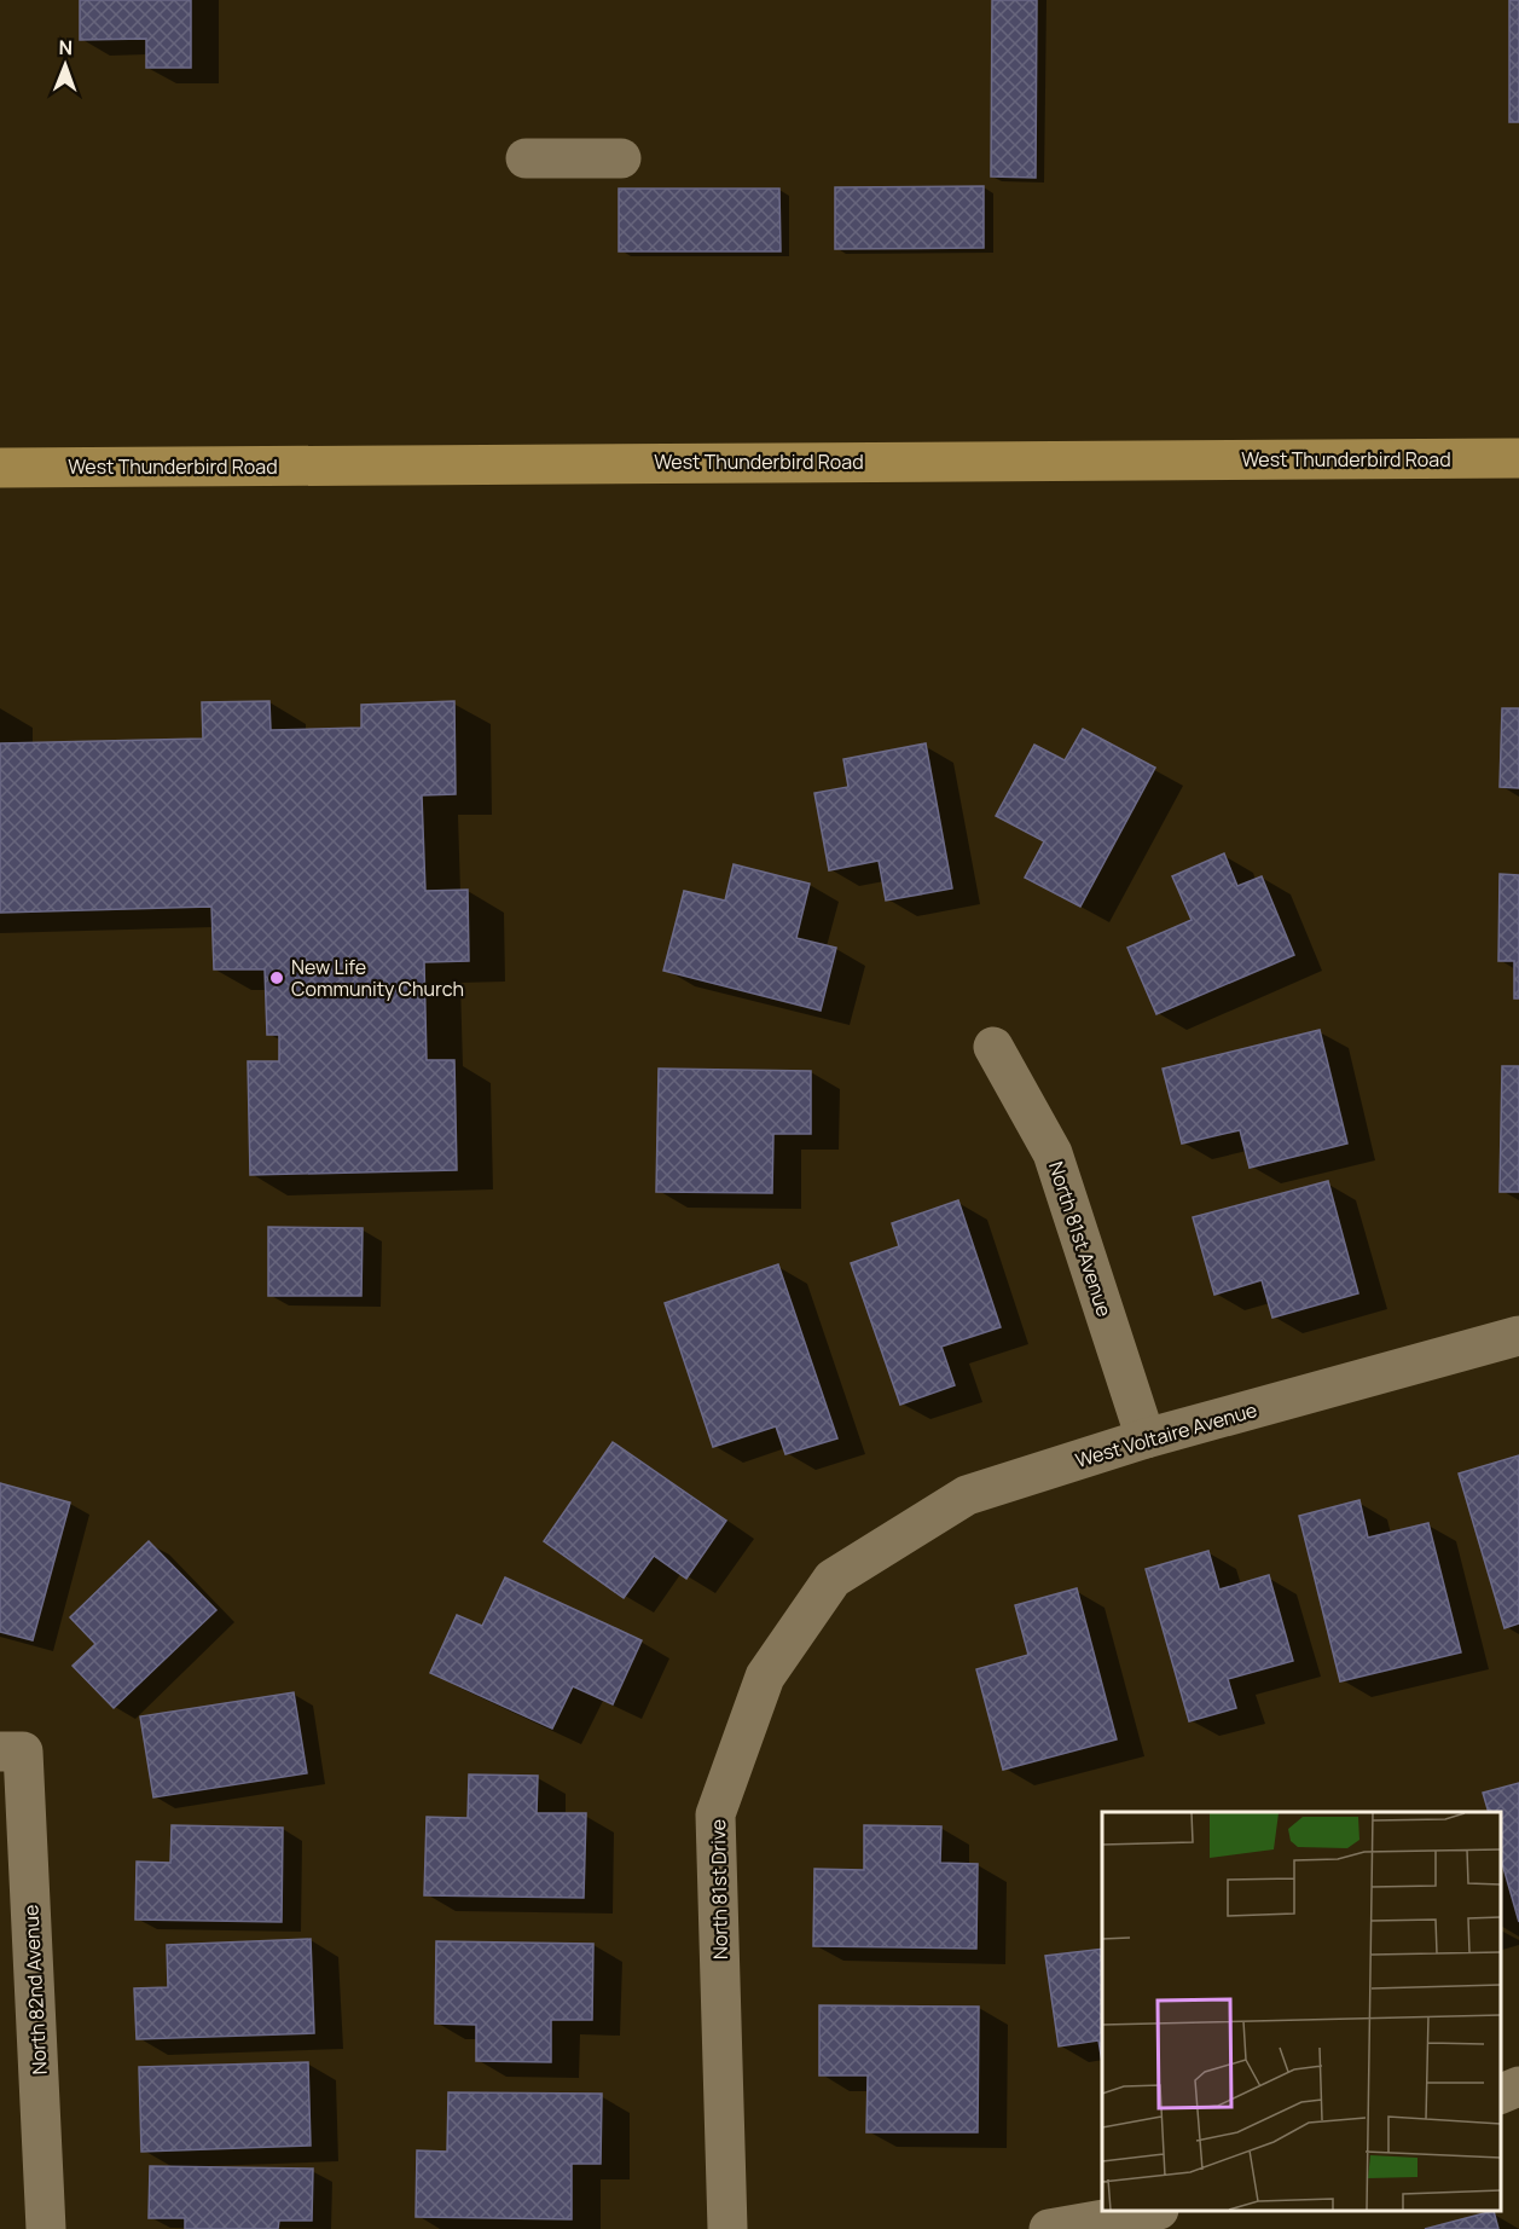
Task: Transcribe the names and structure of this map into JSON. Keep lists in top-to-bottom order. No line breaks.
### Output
{"streets":{"main road":["West Thunderbird Road"],"street":["North 81st Avenue","West Voltaire Avenue","North 81st Drive","North 82nd Avenue"]},"crossings":[["North 81st Avenue","West Voltaire Avenue"],["West Voltaire Avenue","North 81st Drive"]],"places":["New Life Community Church"],"north":"top"}
